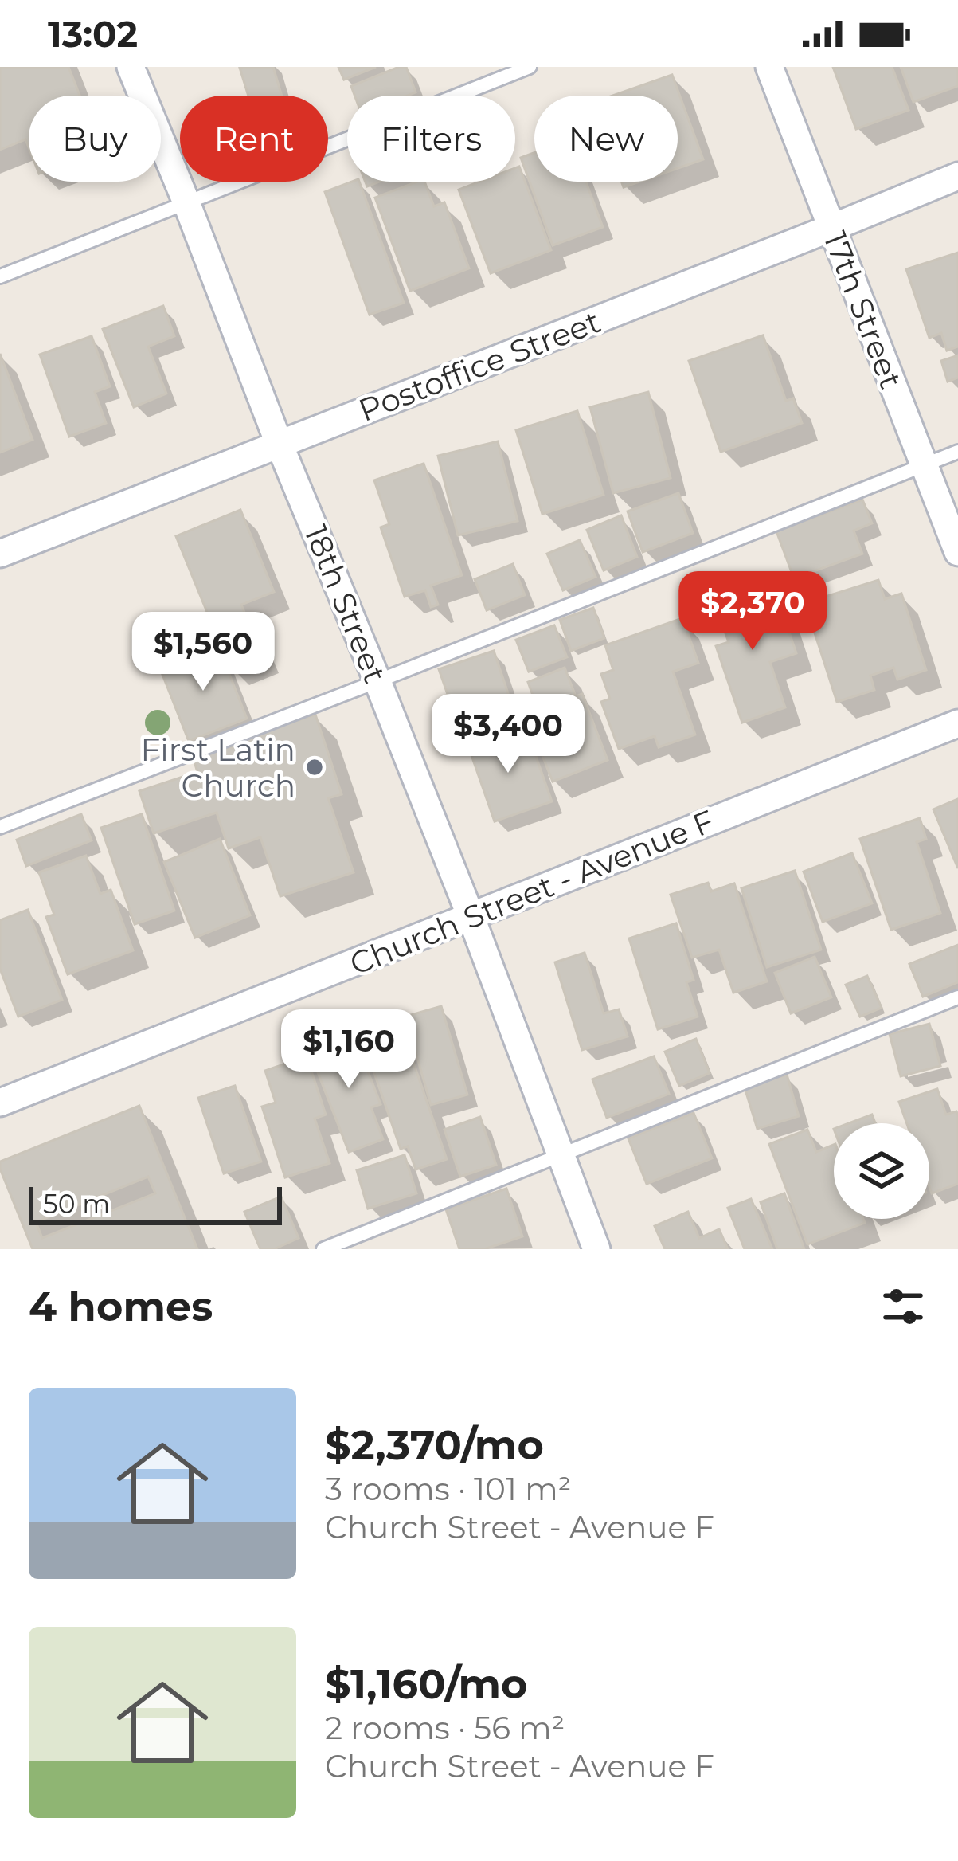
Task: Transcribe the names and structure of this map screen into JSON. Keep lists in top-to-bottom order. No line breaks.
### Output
{"streets":{"street":["17th Street","Postoffice Street","18th Street","Church Street - Avenue F"]},"crossings":[["17th Street","Postoffice Street"],["Postoffice Street","18th Street"],["18th Street","Church Street - Avenue F"]],"places":["First Latin Church"],"scale_bar":"50 m","page":{"status":"13:02","chip":["Buy","Rent","Filters","New"],"price":["$2,370","$1,560","$3,400","$1,160"],"scale":"50 m","heading":"4 homes","list":[{"name":"$2,370/mo","note":"3 rooms · 101 m² · Church Street - Avenue F"},{"name":"$1,160/mo","note":"2 rooms · 56 m² · Church Street - Avenue F"}]}}
